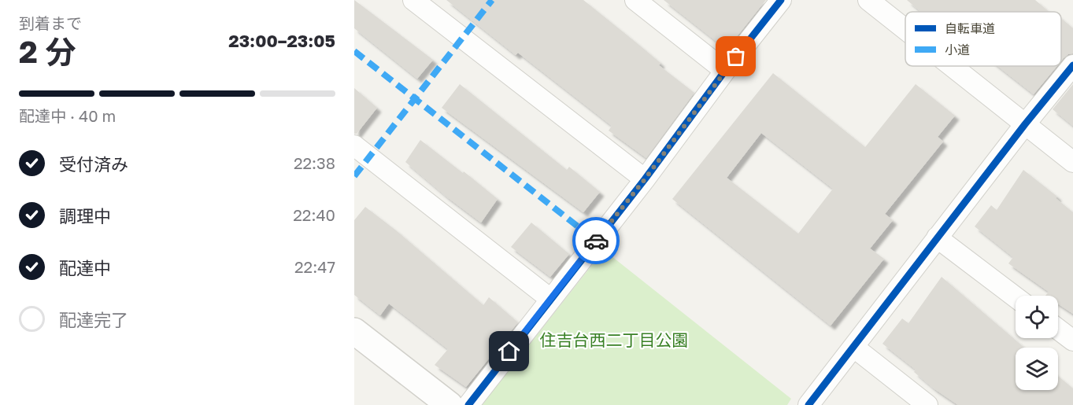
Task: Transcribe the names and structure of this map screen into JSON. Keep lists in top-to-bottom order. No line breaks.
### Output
{"parks":["住吉台西二丁目公園"],"legend":["自転車道","小道"],"page":{"heading":["2 分","到着まで","23:00–23:05"],"bar":"配達中 · 40 m","list":[["受付済み","22:38"],["調理中","22:40"],["配達中","22:47"],"配達完了"]}}
